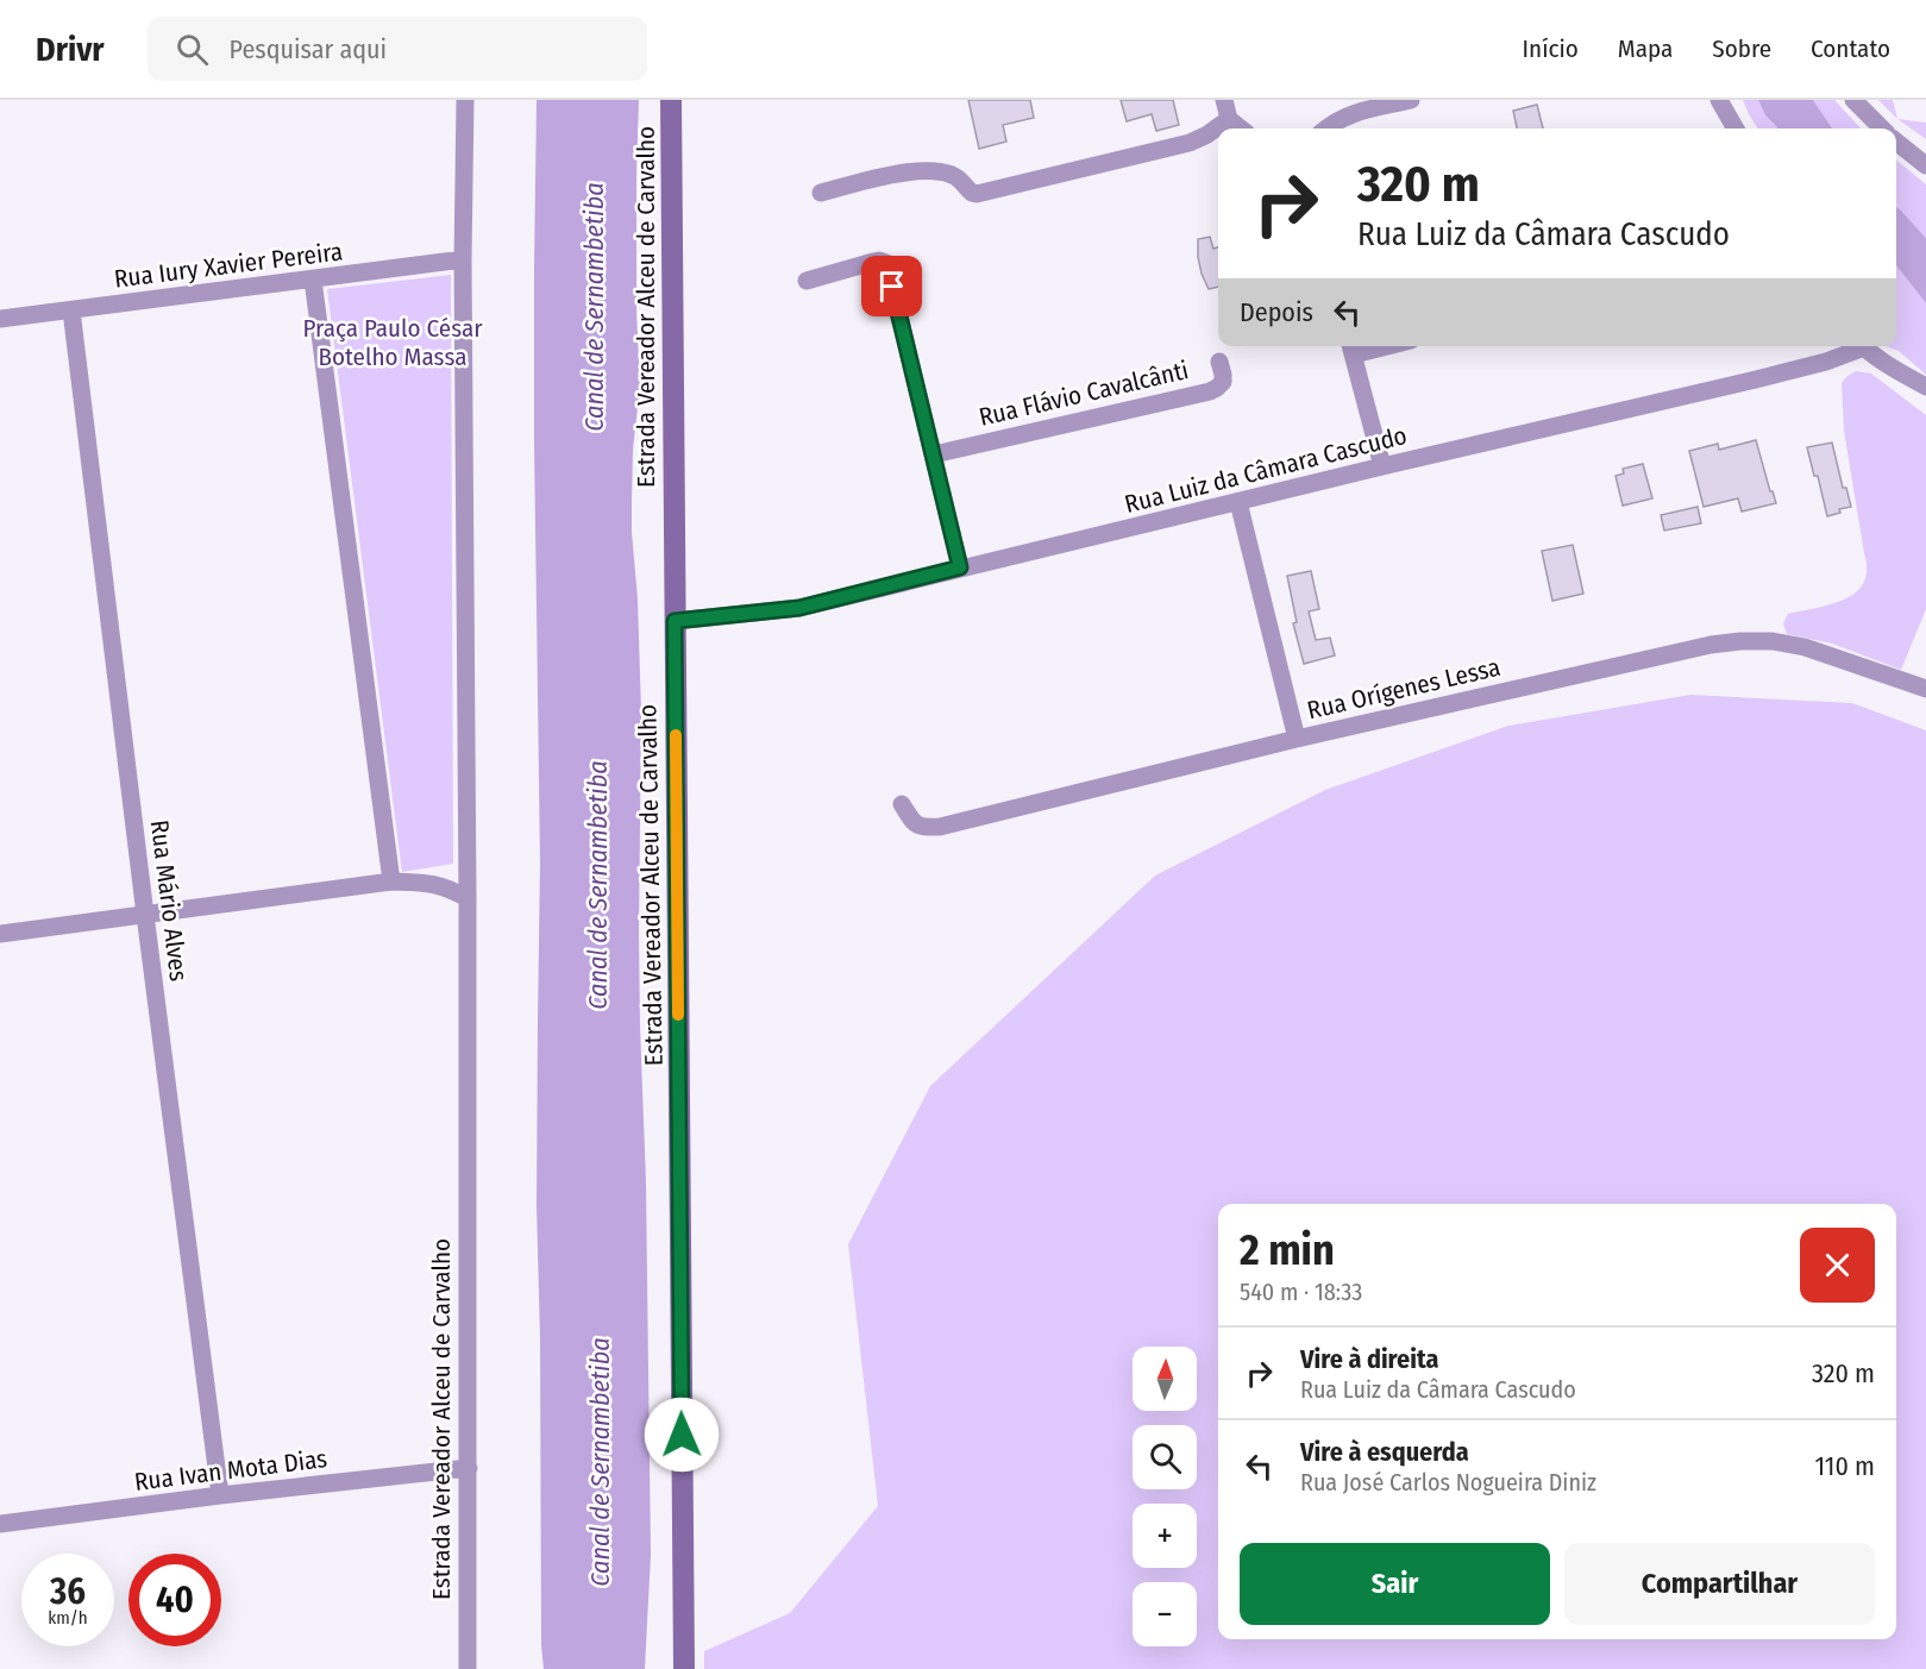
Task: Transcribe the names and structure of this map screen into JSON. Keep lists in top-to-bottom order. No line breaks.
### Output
{"streets":{"street":["Rua Iury Xavier Pereira","Estrada Vereador Alceu de Carvalho","Rua Flávio Cavalcânti","Rua Luiz da Câmara Cascudo","Rua Orígenes Lessa","Rua Mário Alves","Rua Ivan Mota Dias"]},"crossings":[["Rua Iury Xavier Pereira","Estrada Vereador Alceu de Carvalho"],["Rua Iury Xavier Pereira","Rua Mário Alves"],["Estrada Vereador Alceu de Carvalho","Rua Luiz da Câmara Cascudo"],["Estrada Vereador Alceu de Carvalho","Rua Ivan Mota Dias"],["Rua Mário Alves","Rua Ivan Mota Dias"]],"water":["Canal de Sernambetiba"],"parks":["Praça Paulo César Botelho Massa"],"north":"top","page":{"header":"Drivr","search":"Pesquisar aqui","nav":["Início","Mapa","Sobre","Contato"],"turn":["320 m","Rua Luiz da Câmara Cascudo"],"then":"Depois","heading":["2 min","540 m · 18:33"],"list":[{"name":"Vire à direita","note":"Rua Luiz da Câmara Cascudo","value":"320 m"},{"name":"Vire à esquerda","note":"Rua José Carlos Nogueira Diniz","value":"110 m"}],"map_buttons":["+","−"],"buttons":["Sair","Compartilhar"],"speed":"36 km/h","limit":"40"}}
